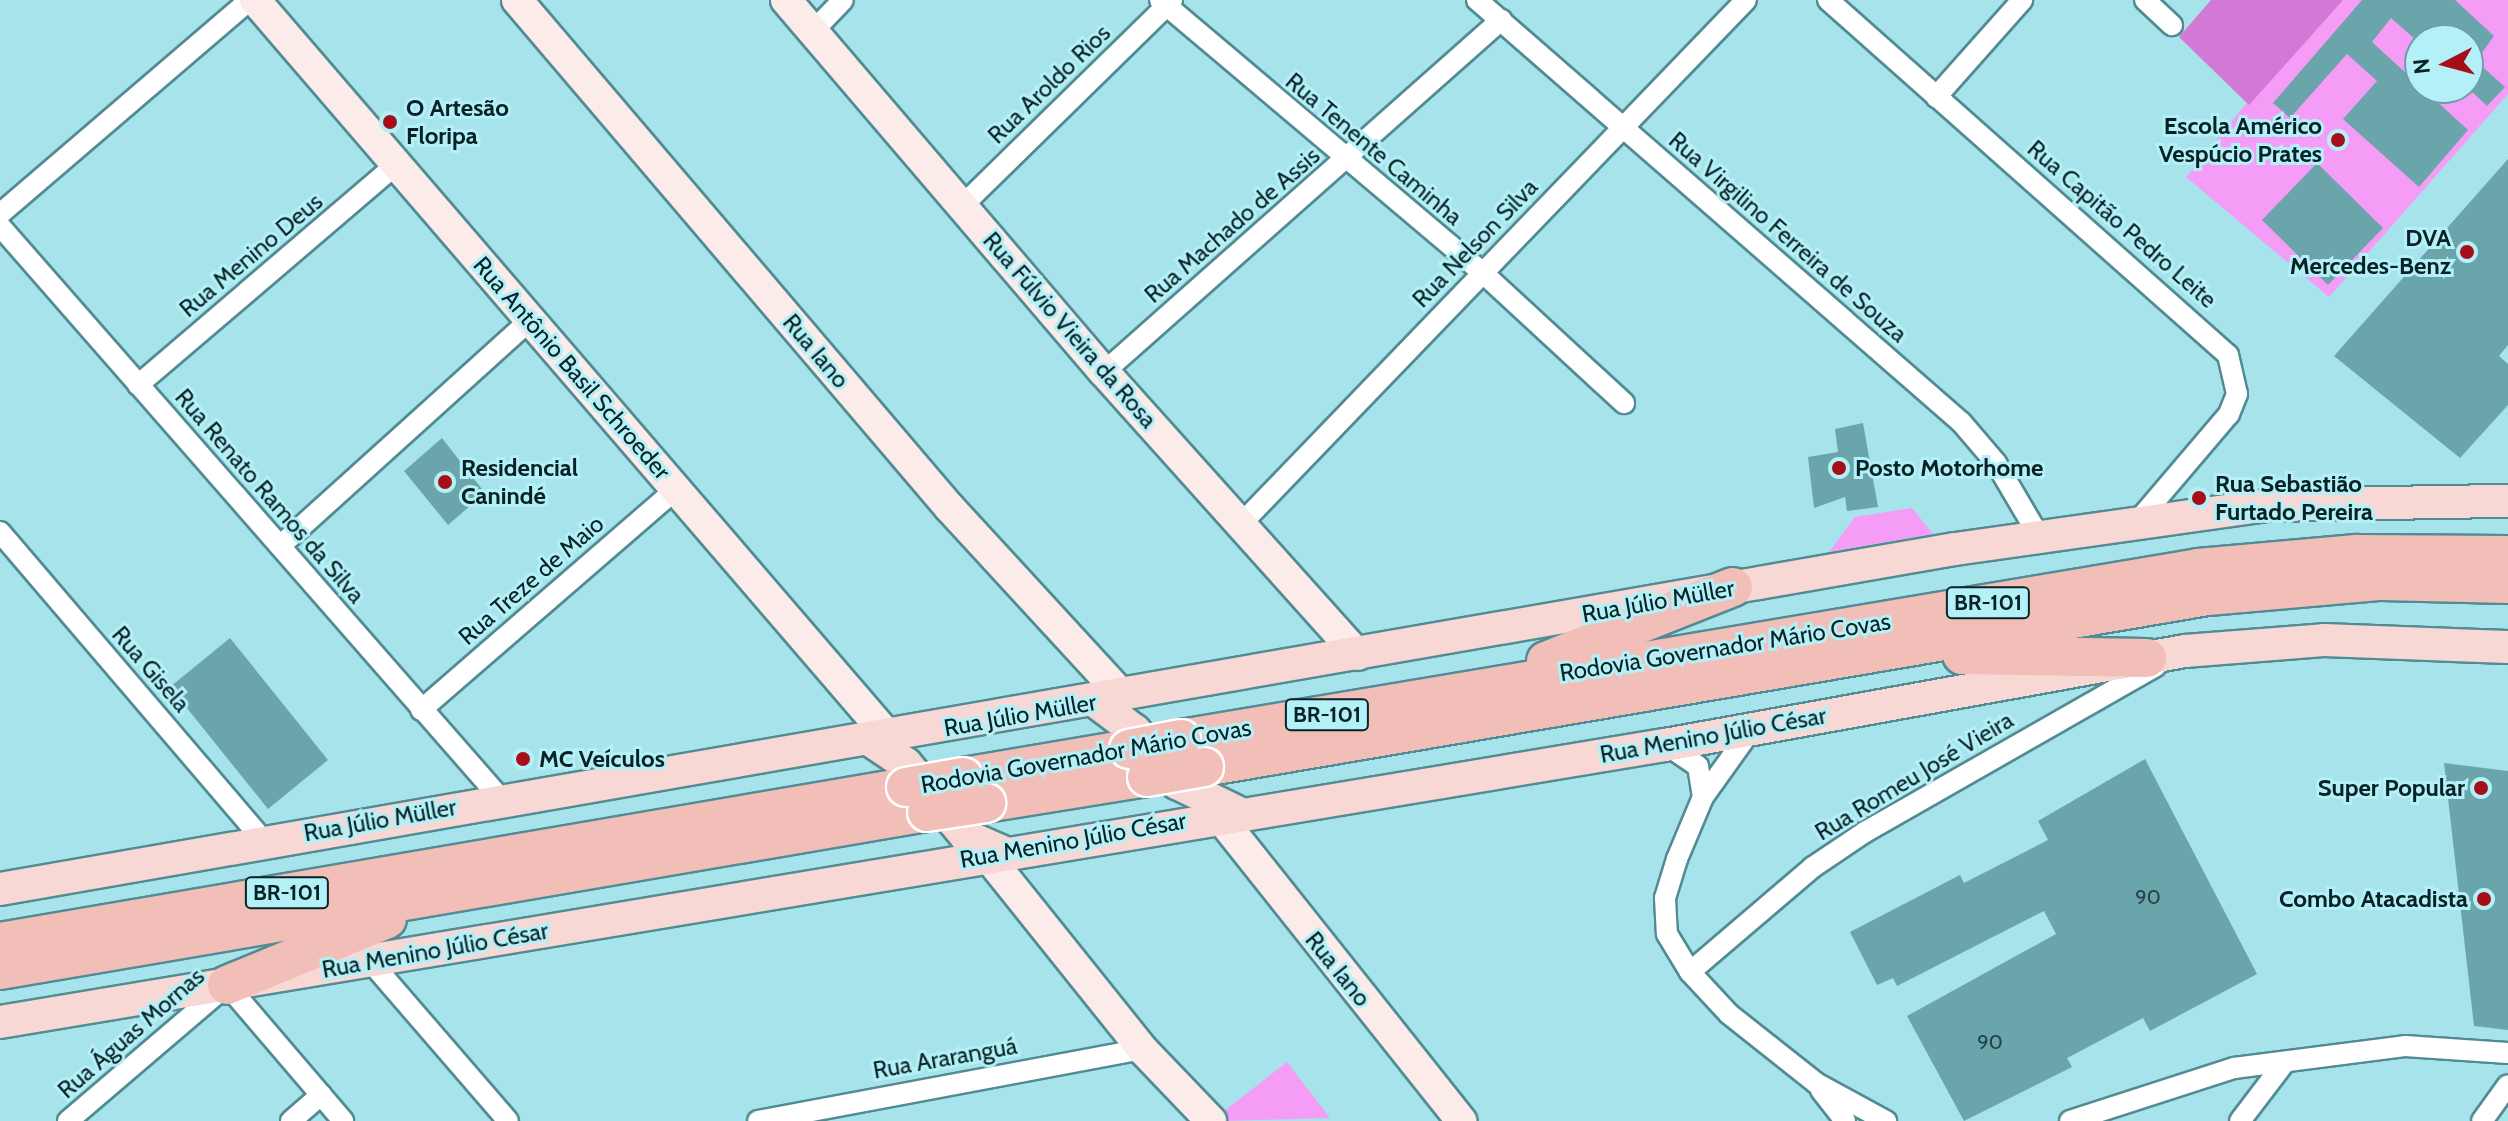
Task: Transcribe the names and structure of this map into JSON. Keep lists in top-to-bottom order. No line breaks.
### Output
{"streets":{"highway":["BR-101","Rodovia Governador Mário Covas"],"main road":["Rua Iano","Rua Antônio Basil Schroeder","Rua Júlio Müller","Rua Menino Júlio César"],"street":["Rua Aroldo Rios","Rua Tenente Caminha","Rua Capitão Pedro Leite","Rua Machado de Assis","Rua Virgilino Ferreira de Souza","Rua Nelson Silva","Rua Menino Deus","Rua Fúlvio Vieira da Rosa","Rua Renato Ramos da Silva","Rua Treze de Maio","Rua Gisela","Rua Romeu José Vieira","Rua Águas Mornas","Rua Araranguá"]},"crossings":[["Rua Aroldo Rios","Rua Tenente Caminha"],["Rua Aroldo Rios","Rua Fúlvio Vieira da Rosa"],["Rua Tenente Caminha","Rua Machado de Assis"],["Rua Tenente Caminha","Rua Nelson Silva"],["Rua Machado de Assis","Rua Virgilino Ferreira de Souza"],["Rua Machado de Assis","Rua Fúlvio Vieira da Rosa"],["Rua Virgilino Ferreira de Souza","Rua Nelson Silva"],["Rua Virgilino Ferreira de Souza","Rua Júlio Müller"],["Rua Nelson Silva","Rua Fúlvio Vieira da Rosa"],["Rua Menino Deus","Rua Antônio Basil Schroeder"],["Rua Menino Deus","Rua Renato Ramos da Silva"],["Rua Fúlvio Vieira da Rosa","Rua Júlio Müller"],["Rua Iano","Rua Júlio Müller"],["Rua Iano","Rodovia Governador Mário Covas"],["Rua Iano","Rua Menino Júlio César"],["Rua Antônio Basil Schroeder","Rua Treze de Maio"],["Rua Antônio Basil Schroeder","Rua Júlio Müller"],["Rua Antônio Basil Schroeder","Rodovia Governador Mário Covas"],["Rua Antônio Basil Schroeder","Rua Menino Júlio César"],["Rua Antônio Basil Schroeder","Rua Araranguá"],["Rua Renato Ramos da Silva","Rua Treze de Maio"],["Rua Renato Ramos da Silva","Rua Júlio Müller"],["Rua Júlio Müller","Rodovia Governador Mário Covas"],["Rua Júlio Müller","Rua Gisela"],["Rua Menino Júlio César","Rua Romeu José Vieira"],["Rua Menino Júlio César","Rua Águas Mornas"]],"places":["O Artesão Floripa","Escola Américo Vespúcio Prates","DVA Mercedes-Benz","Posto Motorhome","Residencial Canindé","Rua Sebastião Furtado Pereira","MC Veículos","Super Popular","Combo Atacadista"],"house_numbers":["90","90"],"north":"left"}
